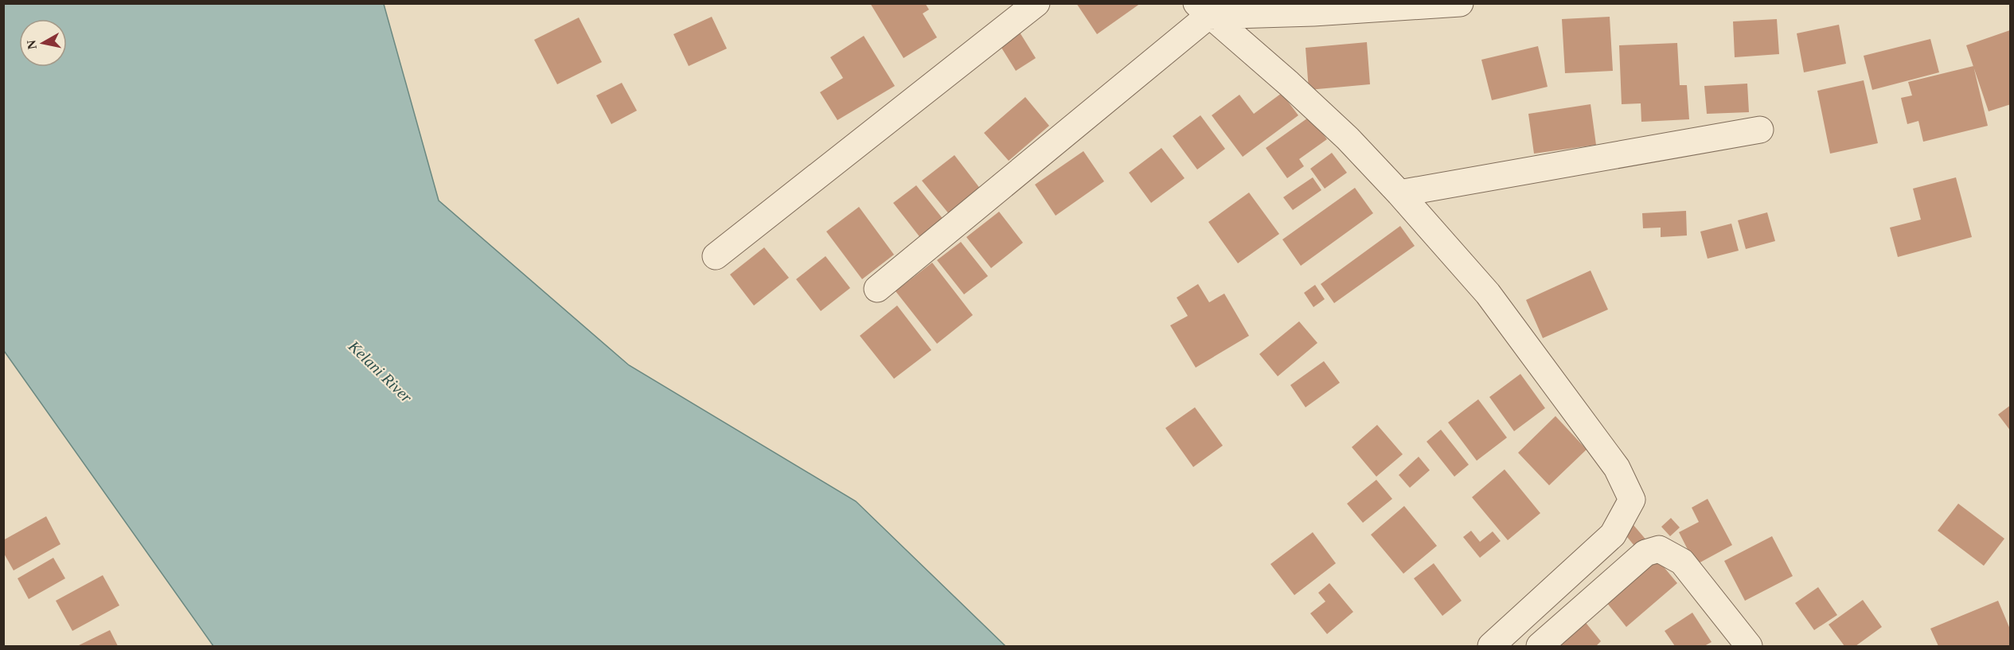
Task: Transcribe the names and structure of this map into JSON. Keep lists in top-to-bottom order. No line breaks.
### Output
{"water":["Kelani River"],"north":"left"}
